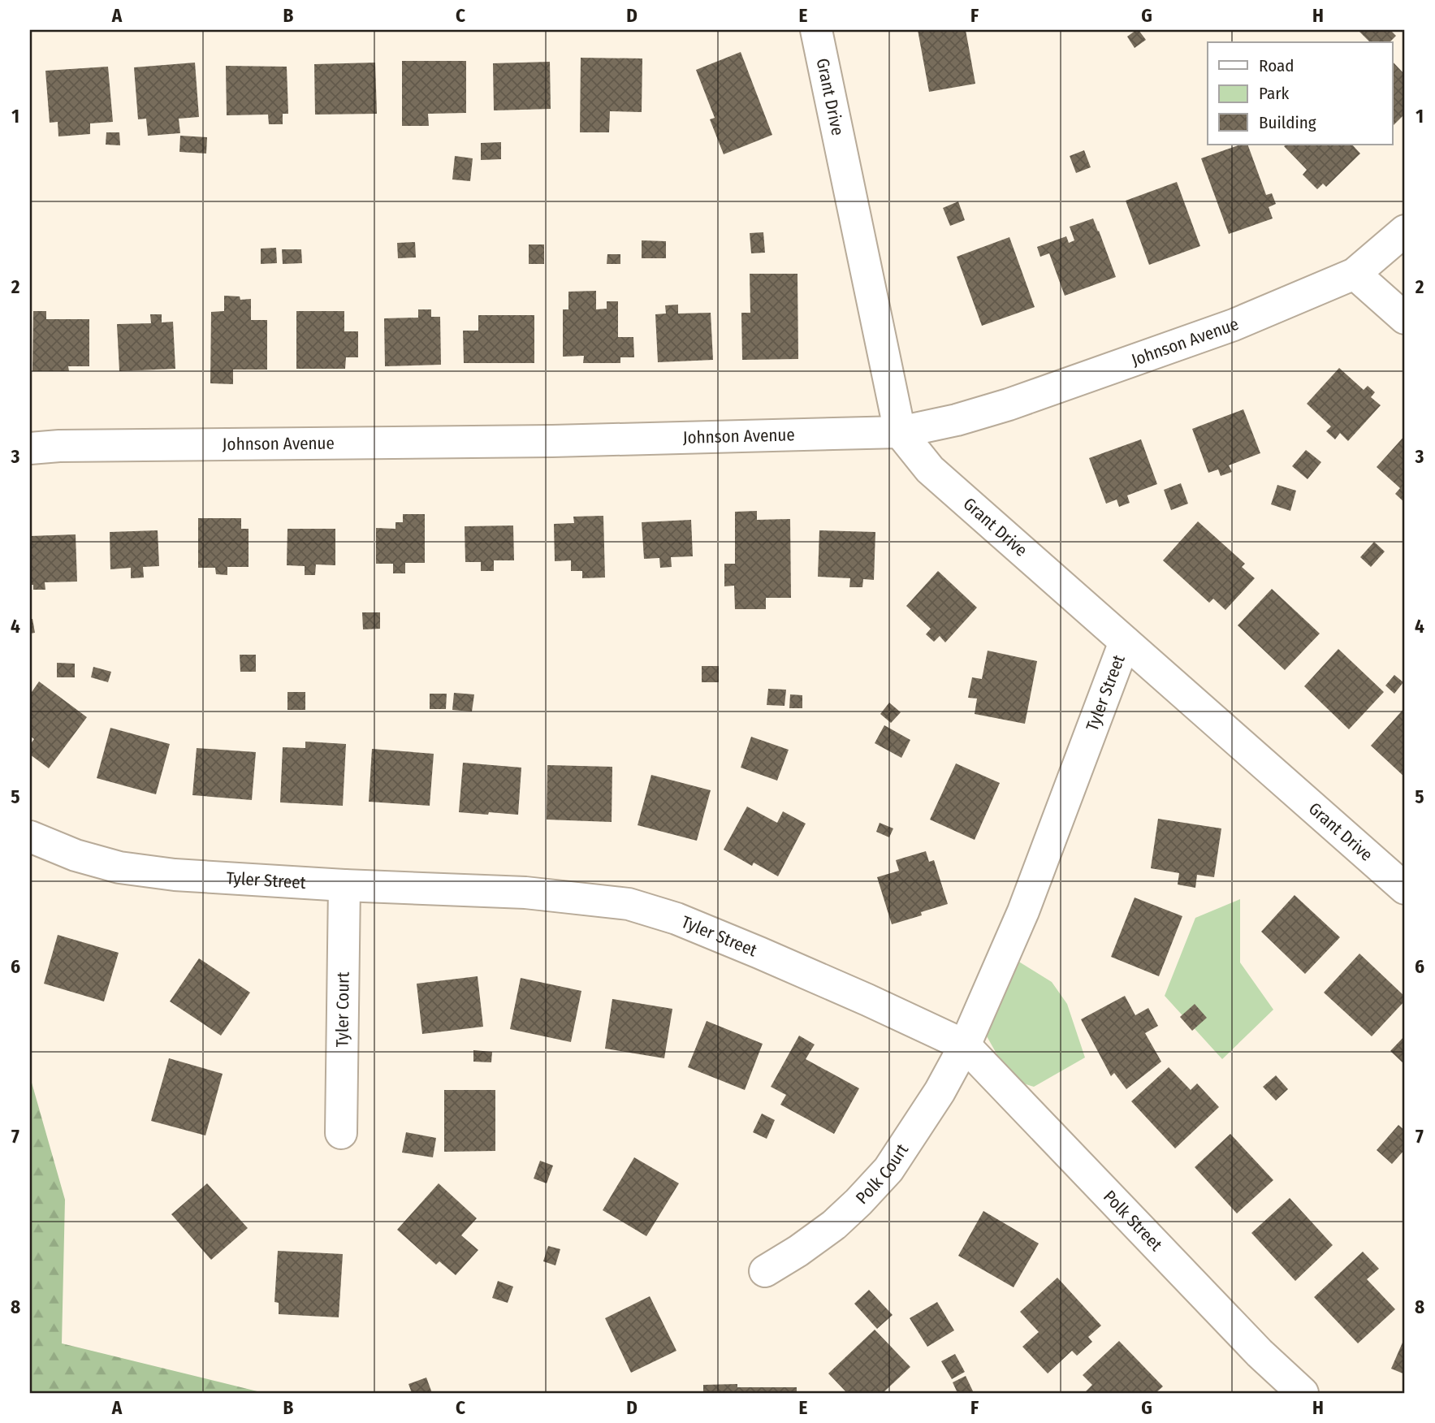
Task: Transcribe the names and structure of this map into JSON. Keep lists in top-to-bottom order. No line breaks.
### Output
{"streets":{"street":["Grant Drive","Johnson Avenue","Tyler Street","Tyler Court","Polk Court","Polk Street"]},"crossings":[["Grant Drive","Johnson Avenue"],["Grant Drive","Tyler Street"],["Tyler Street","Tyler Court"],["Tyler Street","Polk Court"],["Tyler Street","Polk Street"],["Polk Court","Polk Street"]],"legend":["Road","Park","Building"],"grid":{"columns":["A","B","C","D","E","F","G","H"],"rows":["1","2","3","4","5","6","7","8"]}}
